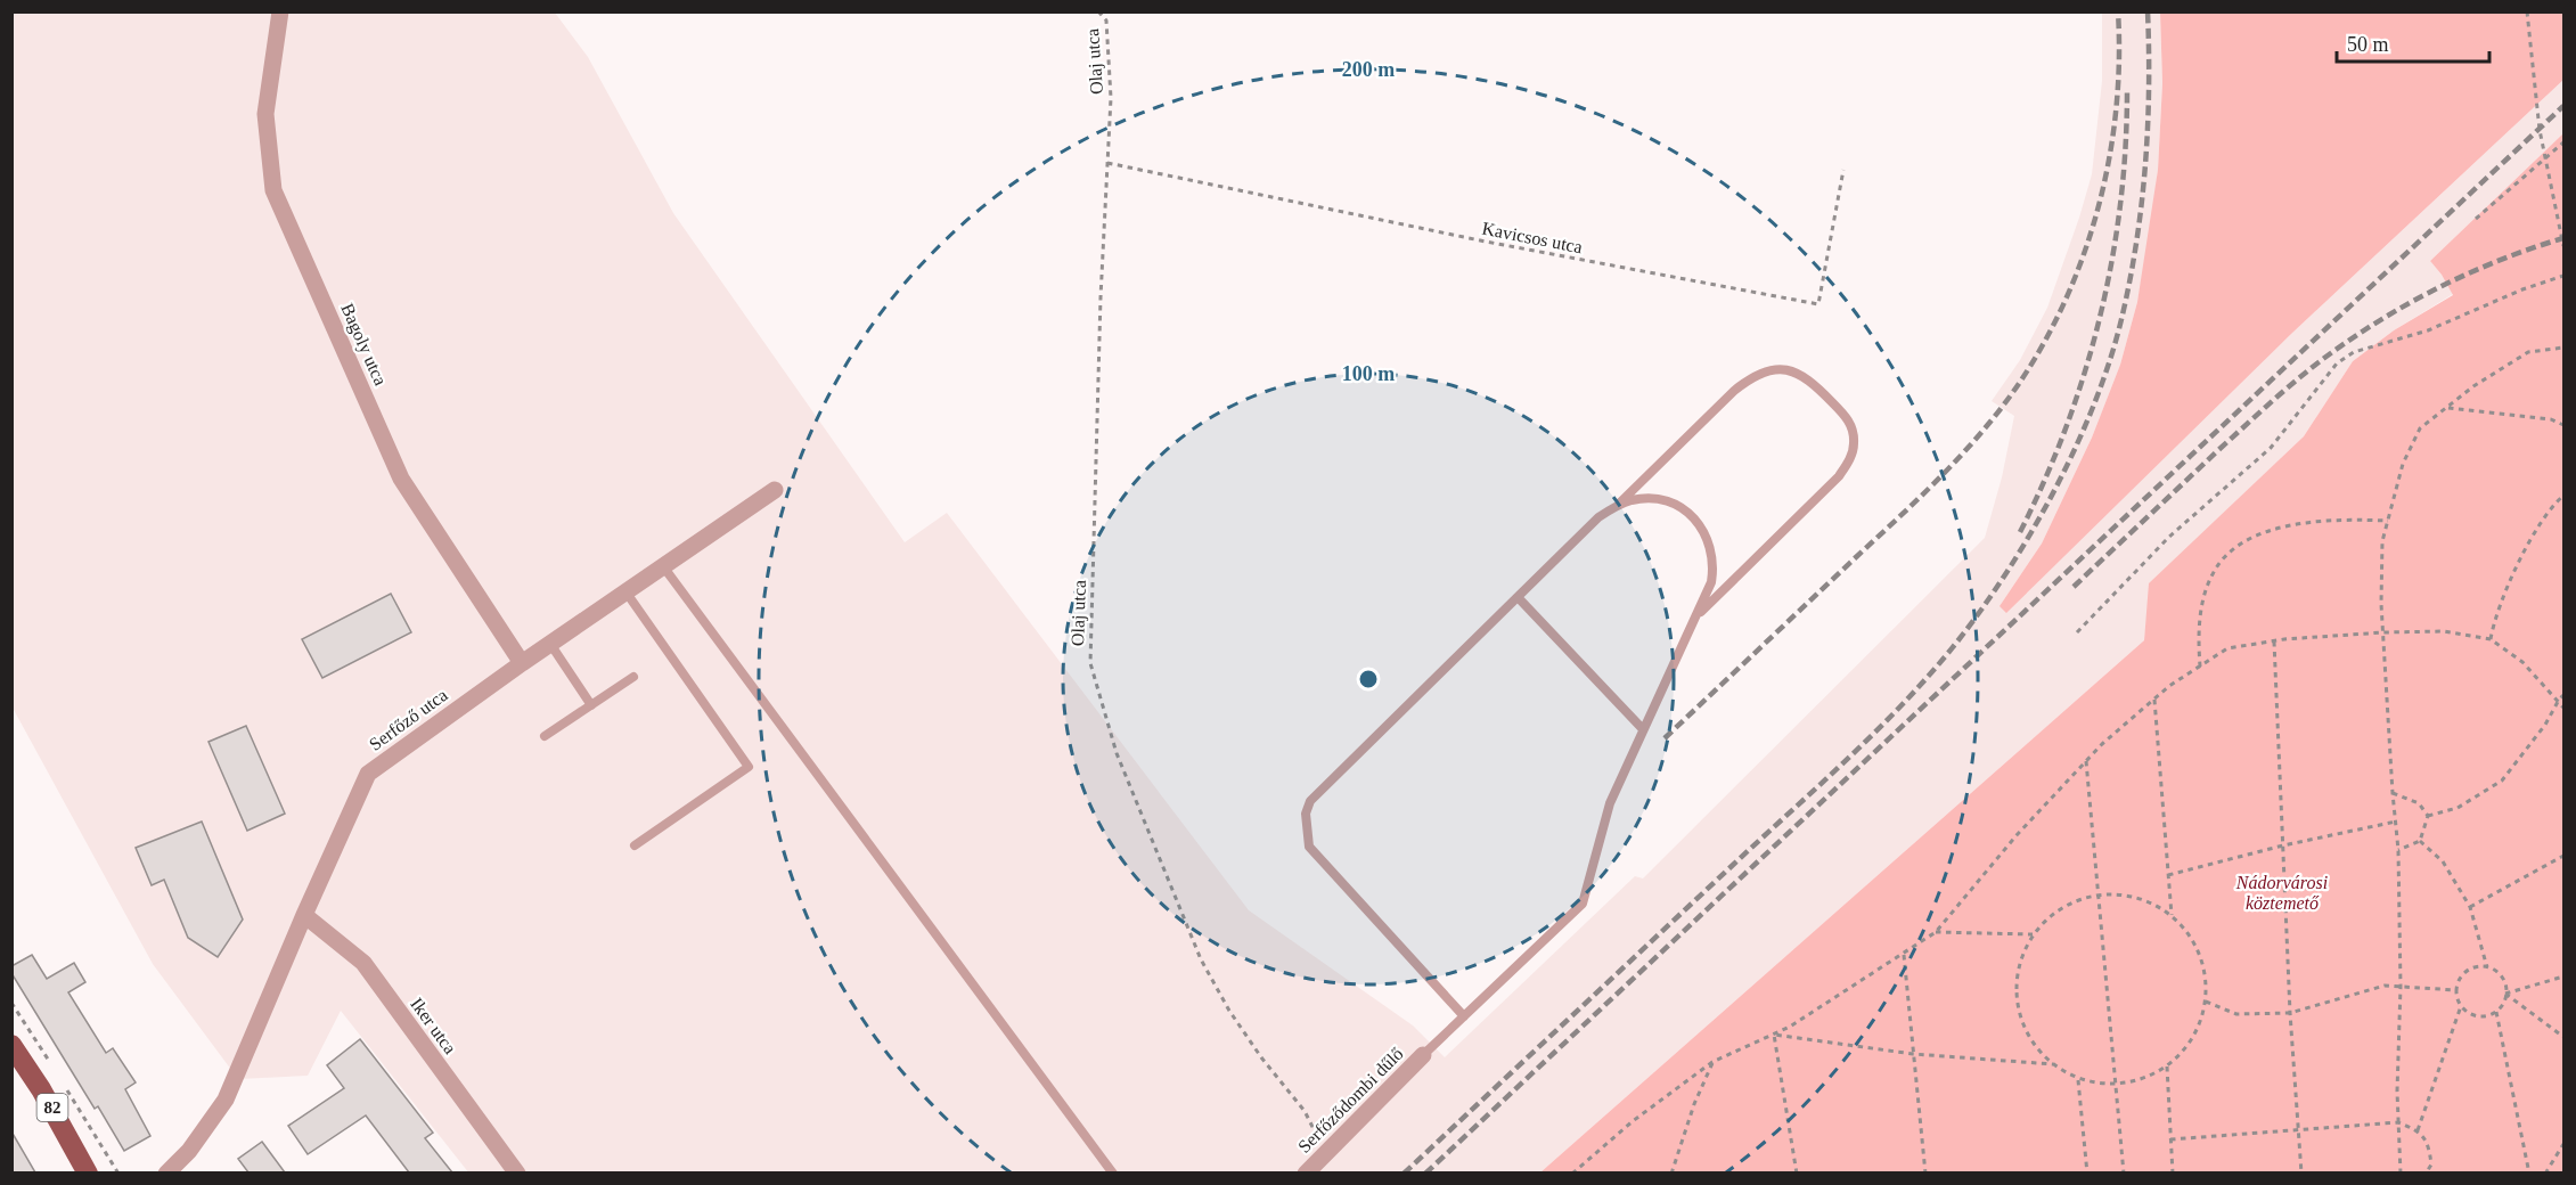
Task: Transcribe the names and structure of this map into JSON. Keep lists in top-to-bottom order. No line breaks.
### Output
{"streets":{"main road":["82"],"street":["Bagoly utca","Serfőző utca","Iker utca","Serfőződombi dűlő"],"path":["Olaj utca","Kavicsos utca"]},"crossings":[["Olaj utca","Kavicsos utca"],["Olaj utca","Serfőződombi dűlő"],["Bagoly utca","Serfőző utca"],["Serfőző utca","Iker utca"]],"parks":["Nádorvárosi köztemető"],"scale_bar":"50 m","rings":["200 m","100 m"]}
